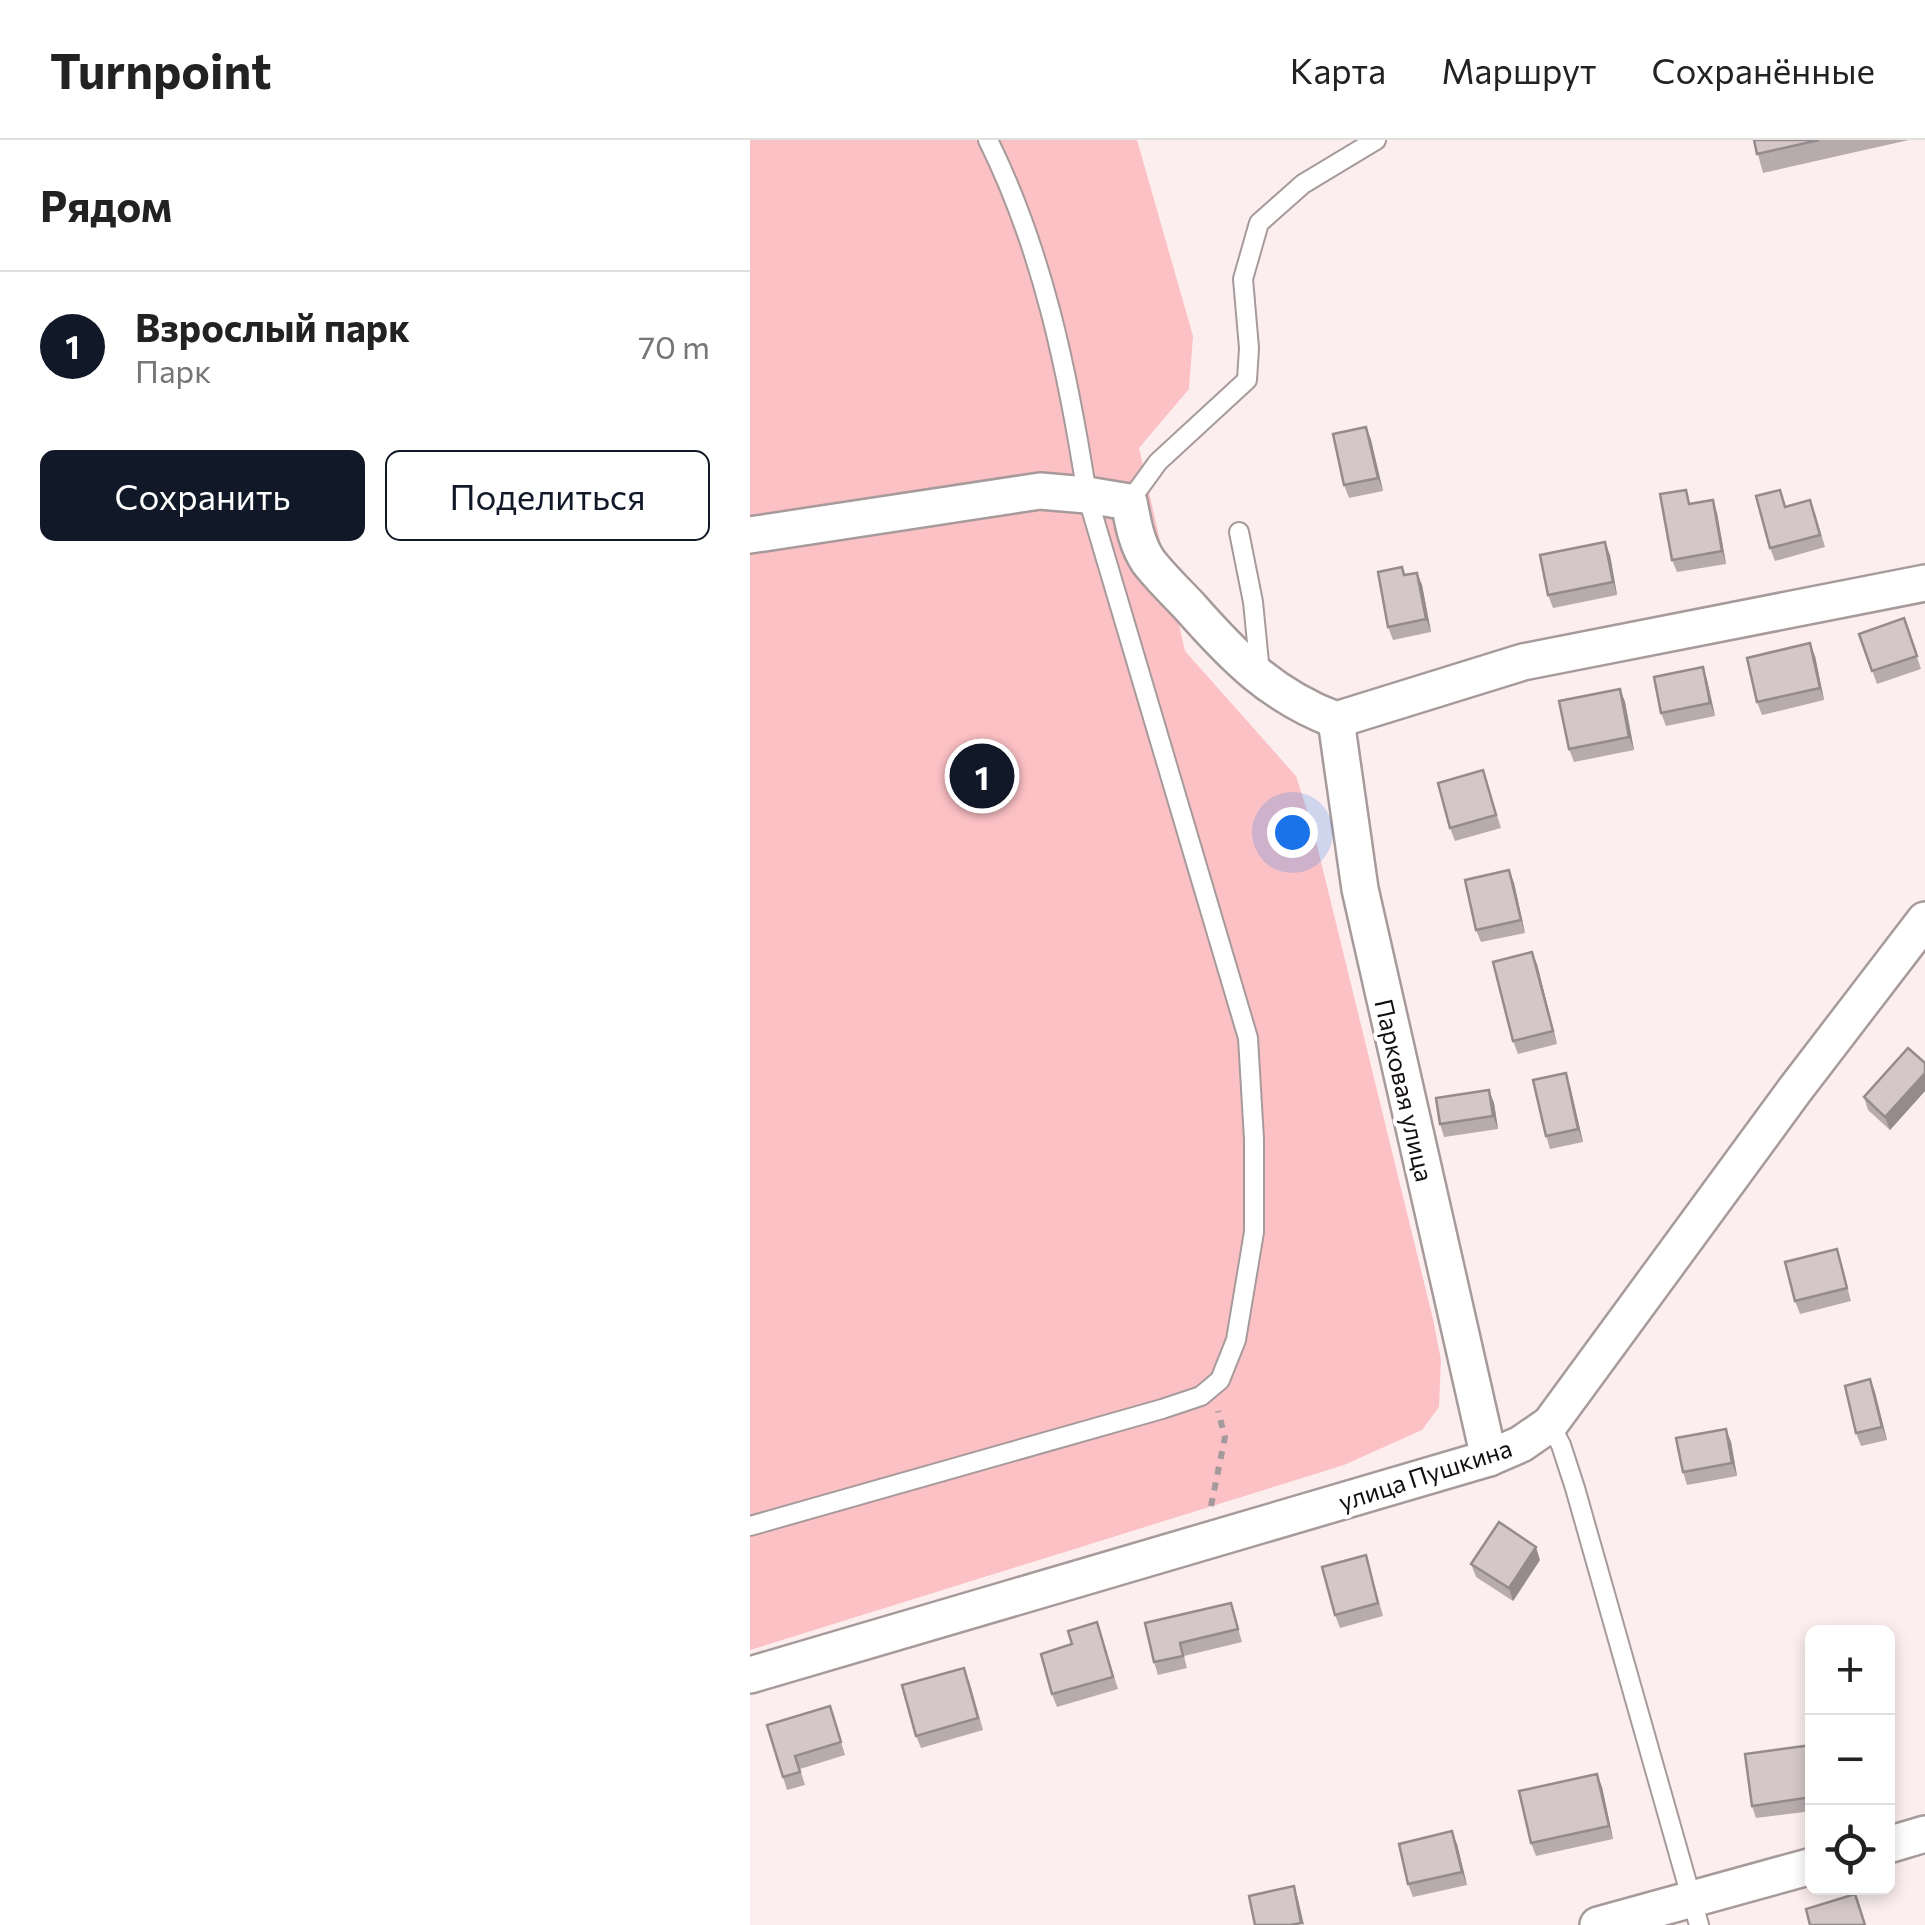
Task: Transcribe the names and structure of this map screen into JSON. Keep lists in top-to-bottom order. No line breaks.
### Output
{"streets":{"street":["Парковая улица","улица Пушкина"]},"crossings":[["Парковая улица","улица Пушкина"]],"page":{"header":"Turnpoint","nav":["Карта","Маршрут","Сохранённые"],"heading":"Рядом","list":[{"mark":"1","name":"Взрослый парк","note":"Парк","value":"70 m"}],"buttons":["Сохранить","Поделиться"],"pins":"1","map_buttons":["+","−"]}}
